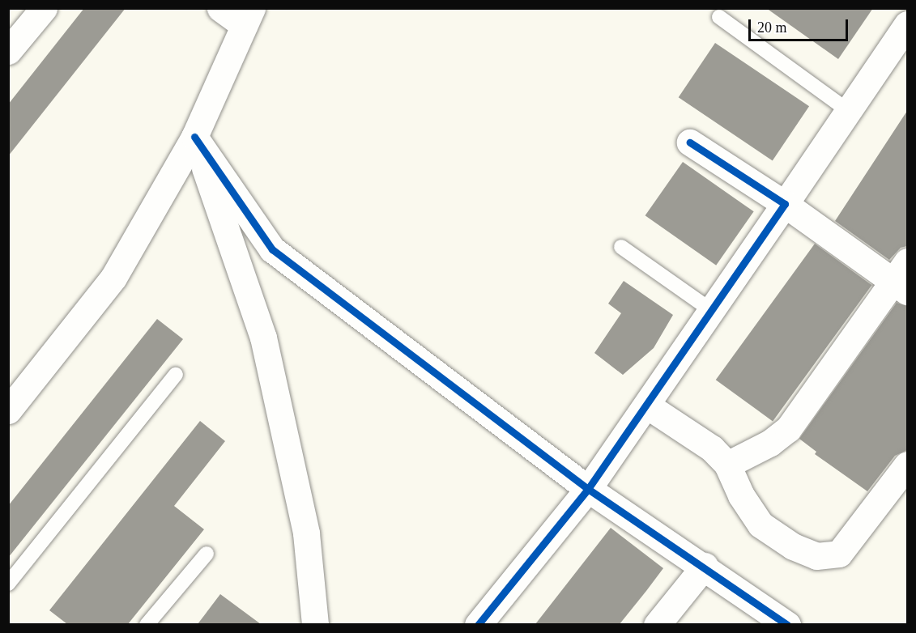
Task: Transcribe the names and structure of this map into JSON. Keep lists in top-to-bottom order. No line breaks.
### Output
{"scale_bar":"20 m"}
